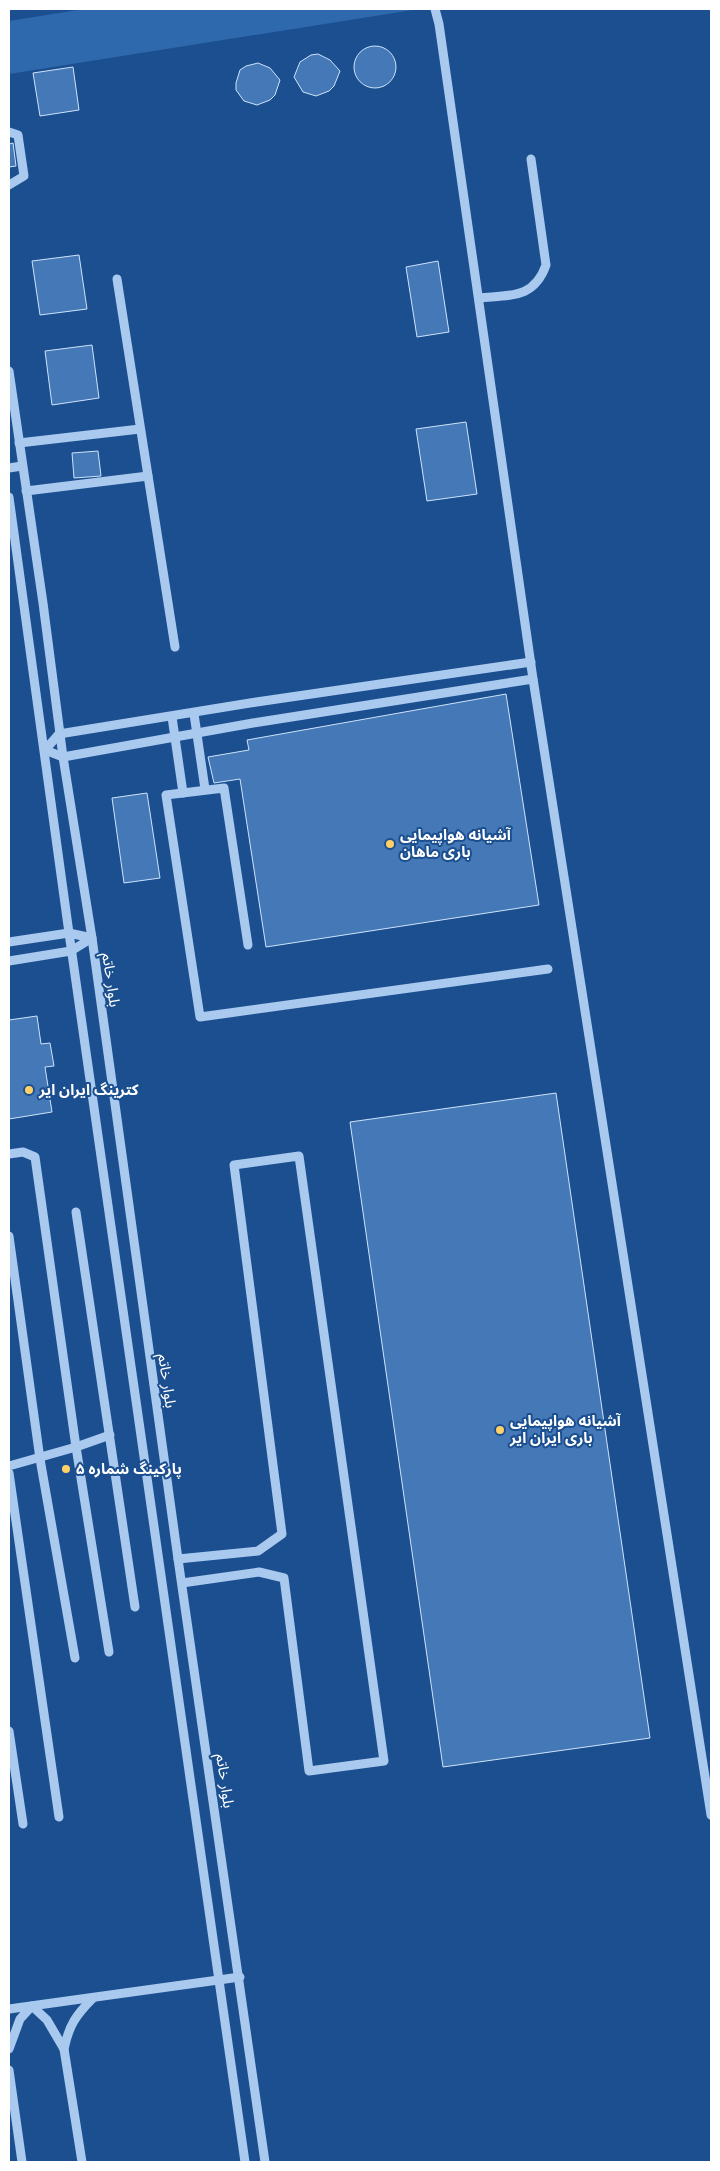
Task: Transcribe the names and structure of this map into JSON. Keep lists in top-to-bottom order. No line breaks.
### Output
{"streets":{"street":["بلوار خاتم"]},"places":["آشیانه هواپیمایی باری ماهان","کترینگ ایران ایر","آشیانه هواپیمایی باری ایران ایر","پارکینگ شماره ۵"]}
